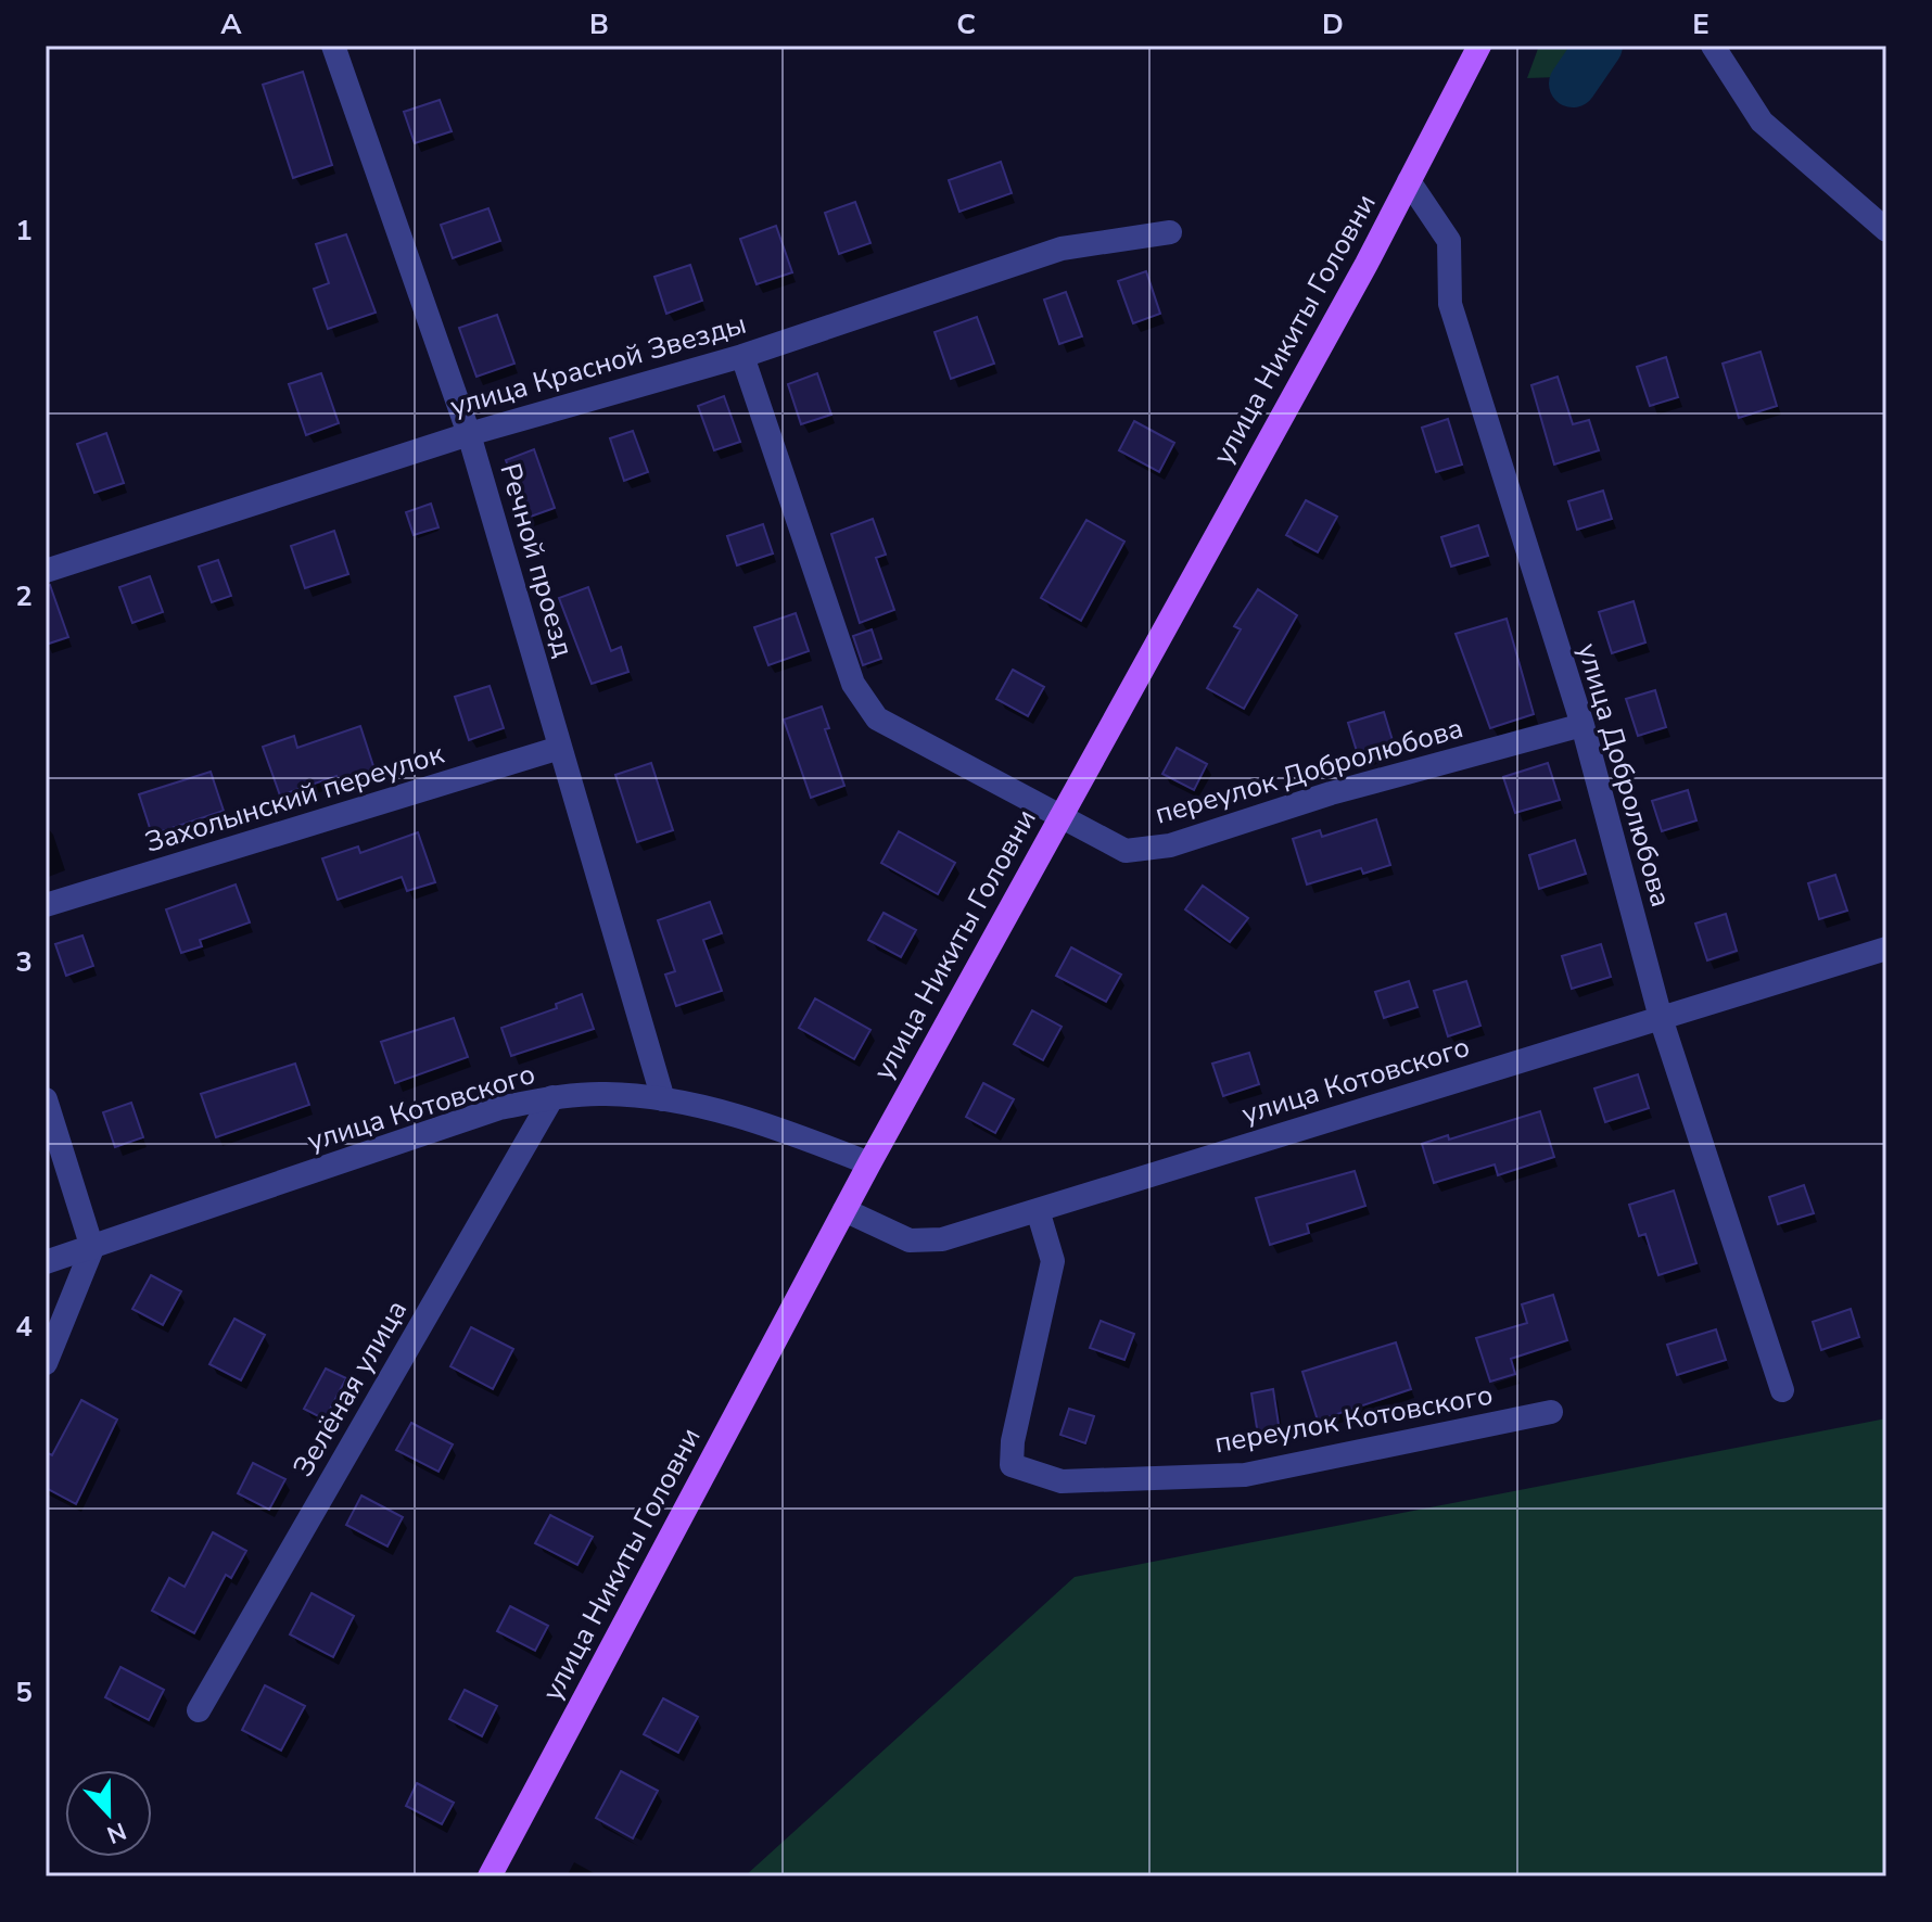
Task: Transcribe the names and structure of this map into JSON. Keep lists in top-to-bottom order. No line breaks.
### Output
{"streets":{"main road":["улица Никиты Головни"],"street":["улица Красной Звезды","Речной проезд","переулок Добролюбова","улица Добролюбова","Захолынский переулок","улица Котовского","Зелёная улица","переулок Котовского"]},"crossings":[["улица Никиты Головни","переулок Добролюбова"],["улица Никиты Головни","улица Добролюбова"],["улица Никиты Головни","улица Котовского"],["улица Красной Звезды","Речной проезд"],["улица Красной Звезды","переулок Добролюбова"],["Речной проезд","Захолынский переулок"],["Речной проезд","улица Котовского"],["переулок Добролюбова","улица Добролюбова"],["улица Добролюбова","улица Котовского"],["улица Котовского","Зелёная улица"],["улица Котовского","переулок Котовского"]],"north":"bottom","grid":{"columns":["A","B","C","D","E"],"rows":["1","2","3","4","5"]}}
